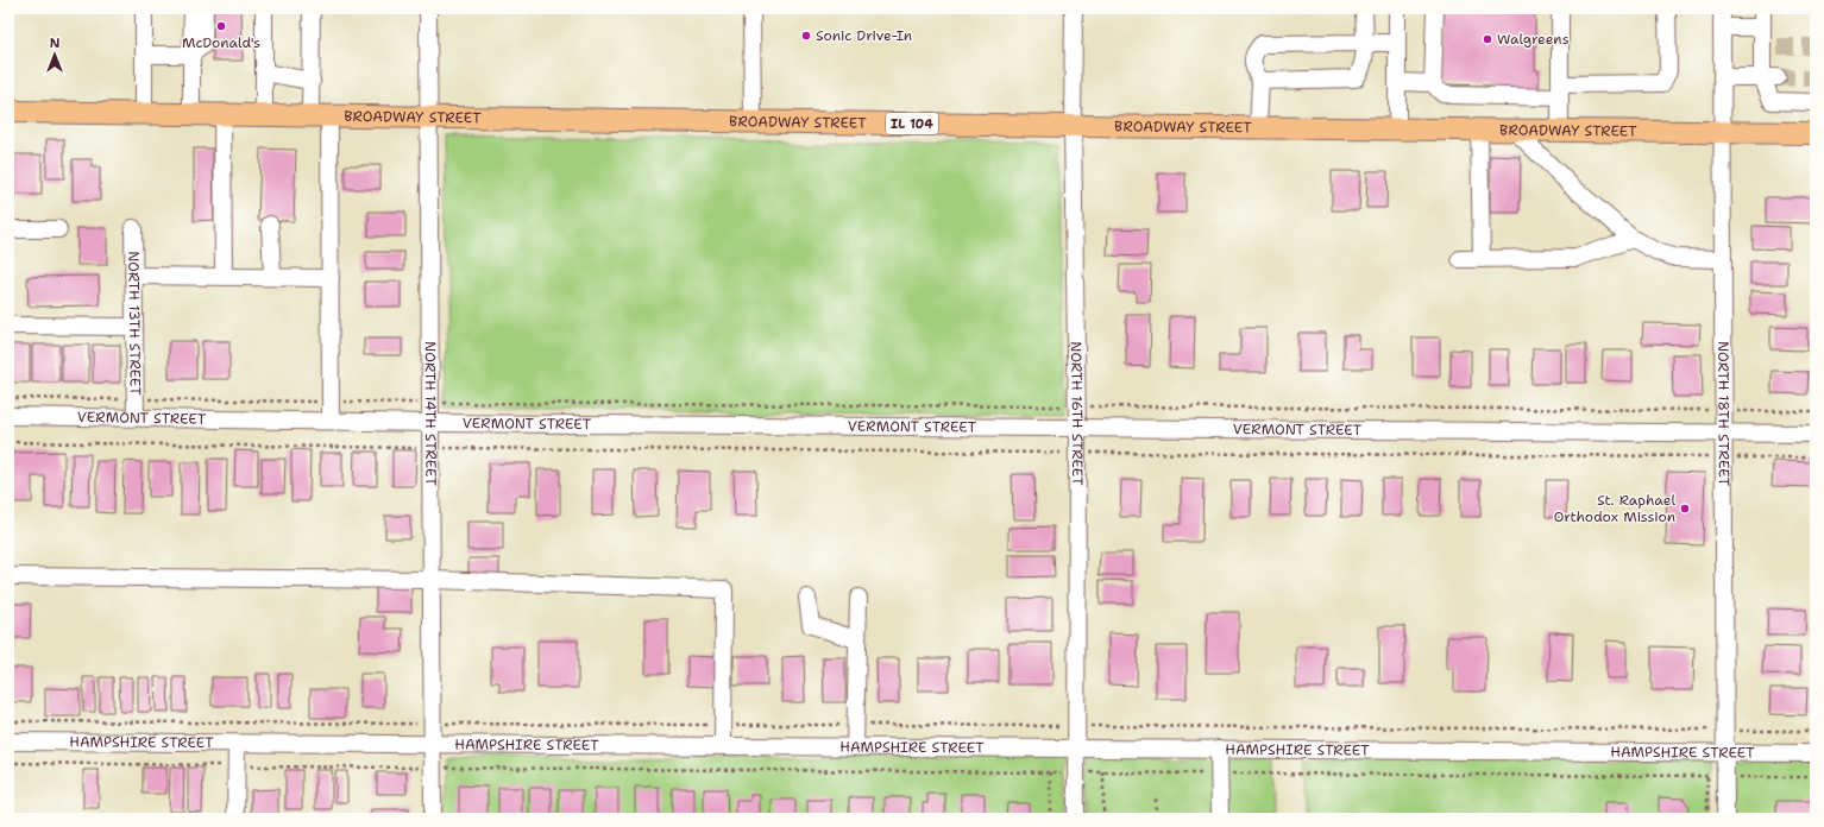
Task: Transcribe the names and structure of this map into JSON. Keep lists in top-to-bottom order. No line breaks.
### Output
{"streets":{"main road":["BROADWAY STREET","IL 104"],"street":["NORTH 13TH STREET","NORTH 14TH STREET","NORTH 16TH STREET","NORTH 18TH STREET","VERMONT STREET","HAMPSHIRE STREET"]},"crossings":[["BROADWAY STREET","NORTH 14TH STREET"],["BROADWAY STREET","NORTH 16TH STREET"],["BROADWAY STREET","NORTH 18TH STREET"],["NORTH 13TH STREET","VERMONT STREET"],["NORTH 14TH STREET","VERMONT STREET"],["NORTH 14TH STREET","HAMPSHIRE STREET"],["NORTH 16TH STREET","VERMONT STREET"],["NORTH 16TH STREET","HAMPSHIRE STREET"],["NORTH 18TH STREET","VERMONT STREET"],["NORTH 18TH STREET","HAMPSHIRE STREET"]],"places":["McDonald's","Sonic Drive-In","Walgreens","St. Raphael Orthodox Mission"],"north":"top"}
